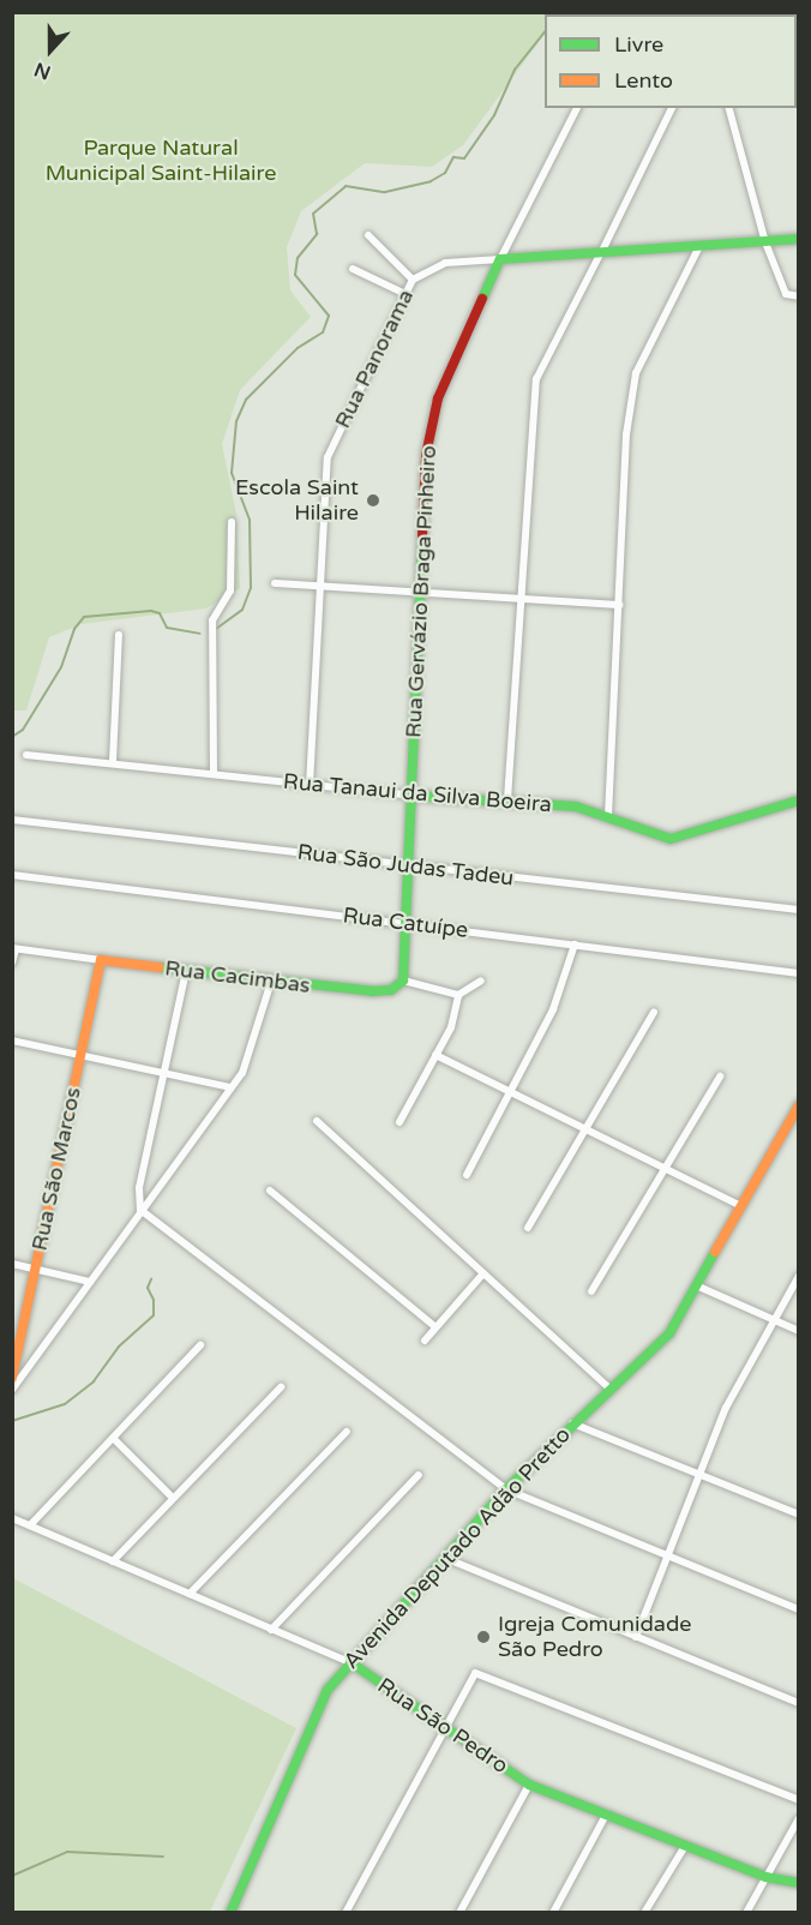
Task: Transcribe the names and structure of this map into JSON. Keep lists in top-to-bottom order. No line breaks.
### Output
{"streets":{"street":["Rua Panorama","Rua Gervázio Braga Pinheiro","Rua Tanaui da Silva Boeira","Rua São Judas Tadeu","Rua Catuípe","Rua Cacimbas","Rua São Marcos","Avenida Deputado Adão Pretto","Rua São Pedro"]},"crossings":[["Rua Panorama","Rua Gervázio Braga Pinheiro"],["Rua Panorama","Rua Tanaui da Silva Boeira"],["Rua Gervázio Braga Pinheiro","Rua Tanaui da Silva Boeira"],["Rua Gervázio Braga Pinheiro","Rua São Judas Tadeu"],["Rua Gervázio Braga Pinheiro","Rua Catuípe"],["Rua Gervázio Braga Pinheiro","Rua Cacimbas"],["Rua Cacimbas","Rua São Marcos"],["Avenida Deputado Adão Pretto","Rua São Pedro"]],"parks":["Parque Natural Municipal Saint-Hilaire"],"places":["Escola Saint Hilaire","Igreja Comunidade São Pedro"],"legend":["Livre","Lento"],"north":"bottom"}
